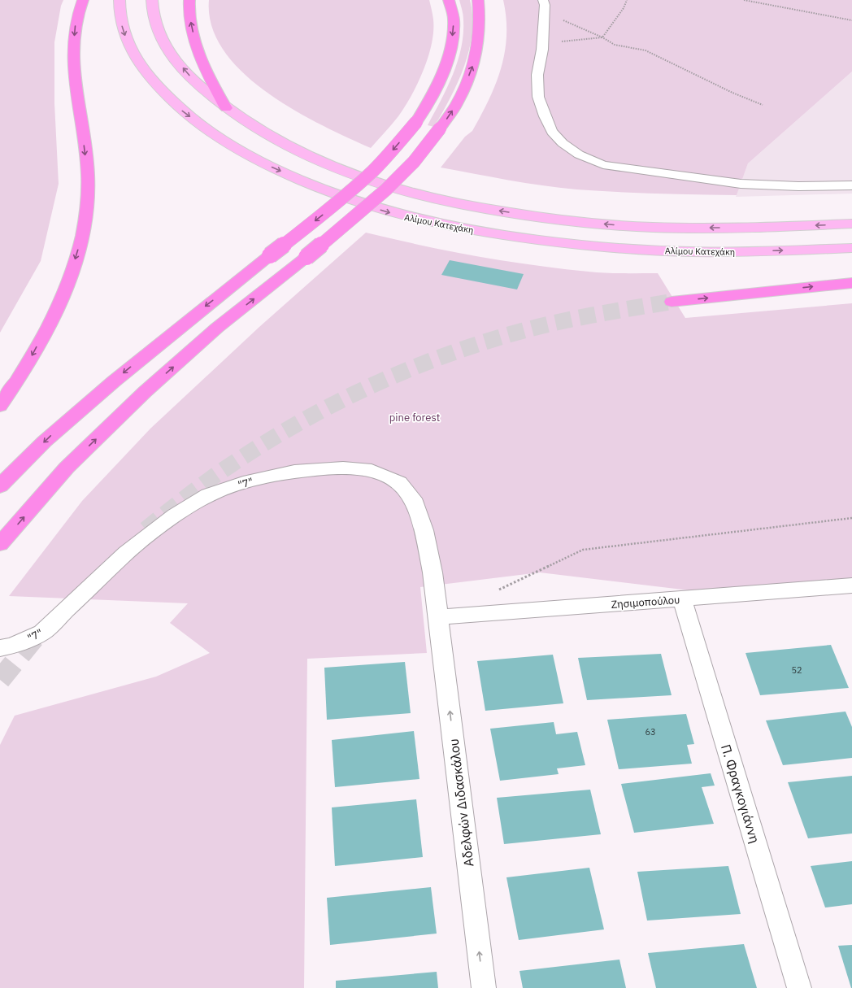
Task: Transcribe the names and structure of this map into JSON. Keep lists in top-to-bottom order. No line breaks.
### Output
{"streets":{"main road":["Αλίμου Κατεχάκη"],"street":["\"7\"","Ζησιμοπούλου","Π. Φραγκογιάννη","Αδελφών Διδασκάλου"]},"crossings":[["\"7\"","Ζησιμοπούλου"],["\"7\"","Αδελφών Διδασκάλου"],["Ζησιμοπούλου","Π. Φραγκογιάννη"],["Ζησιμοπούλου","Αδελφών Διδασκάλου"]],"one_way":["Αδελφών Διδασκάλου"],"parks":["pine forest"],"house_numbers":["52","63"]}
